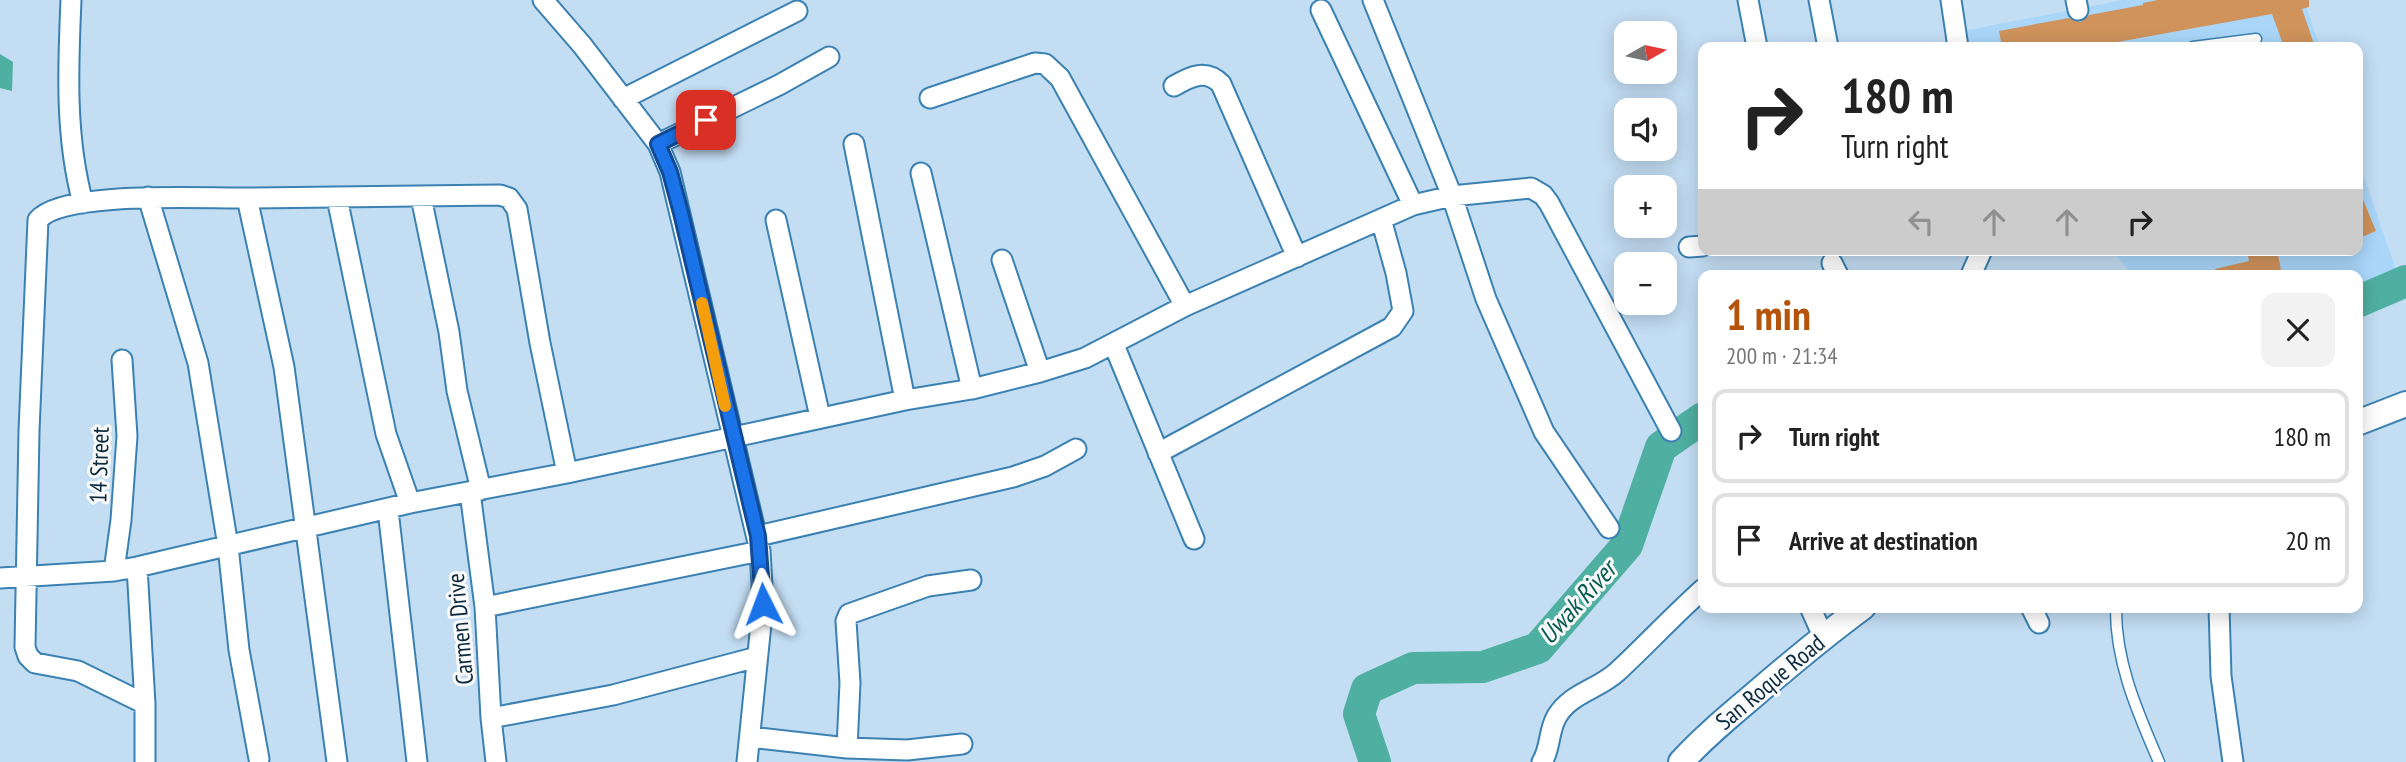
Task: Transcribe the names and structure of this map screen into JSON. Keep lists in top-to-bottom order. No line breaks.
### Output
{"streets":{"street":["14 Street","Carmen Drive","San Roque Road"]},"water":["Uwak River"],"north":"right","page":{"map_buttons":["+","−"],"turn":["180 m","Turn right"],"heading":["1 min","200 m · 21:34"],"list":[{"name":"Turn right","value":"180 m"},{"name":"Arrive at destination","value":"20 m"}]}}
